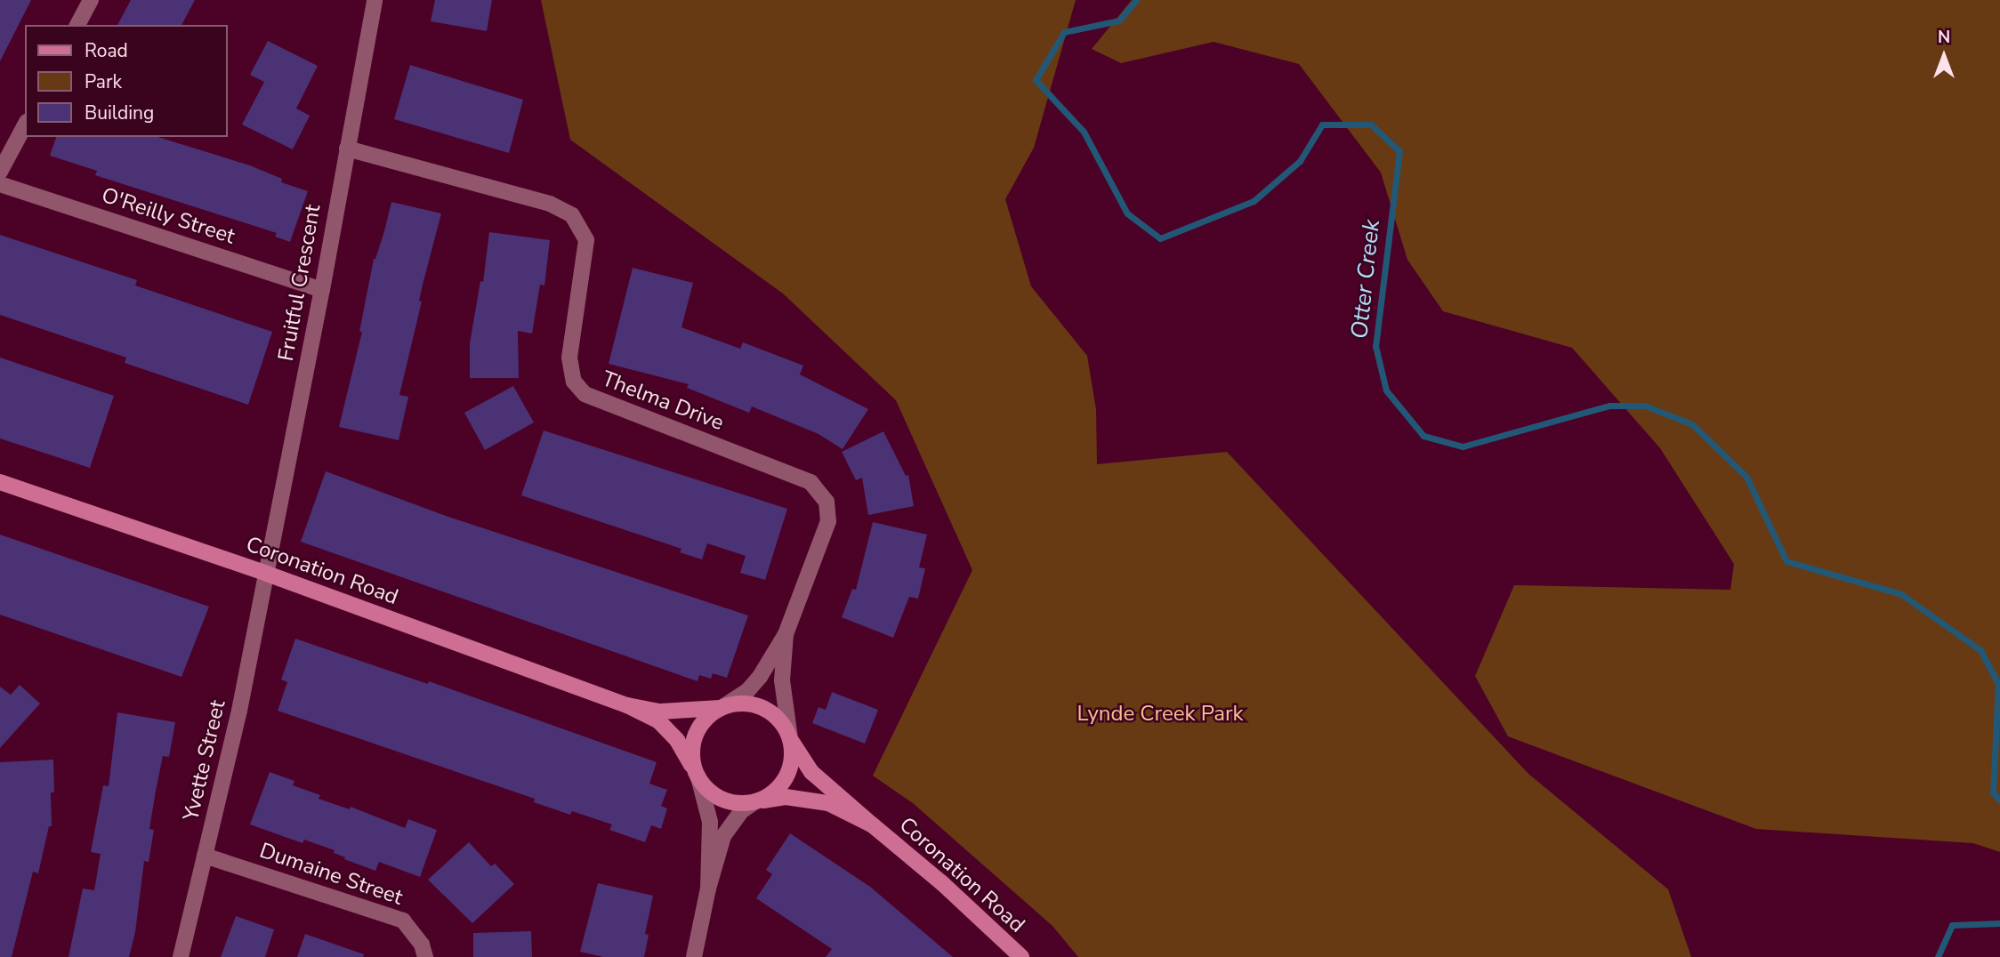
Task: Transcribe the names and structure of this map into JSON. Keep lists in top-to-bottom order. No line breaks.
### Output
{"streets":{"street":["O'Reilly Street","Fruitful Crescent","Thelma Drive","Coronation Road","Yvette Street","Dumaine Street"]},"crossings":[["O'Reilly Street","Fruitful Crescent"],["Fruitful Crescent","Thelma Drive"],["Fruitful Crescent","Coronation Road"],["Fruitful Crescent","Yvette Street"],["Coronation Road","Yvette Street"],["Yvette Street","Dumaine Street"]],"water":["Otter Creek"],"parks":["Lynde Creek Park"],"legend":["Road","Park","Building"],"north":"top"}
